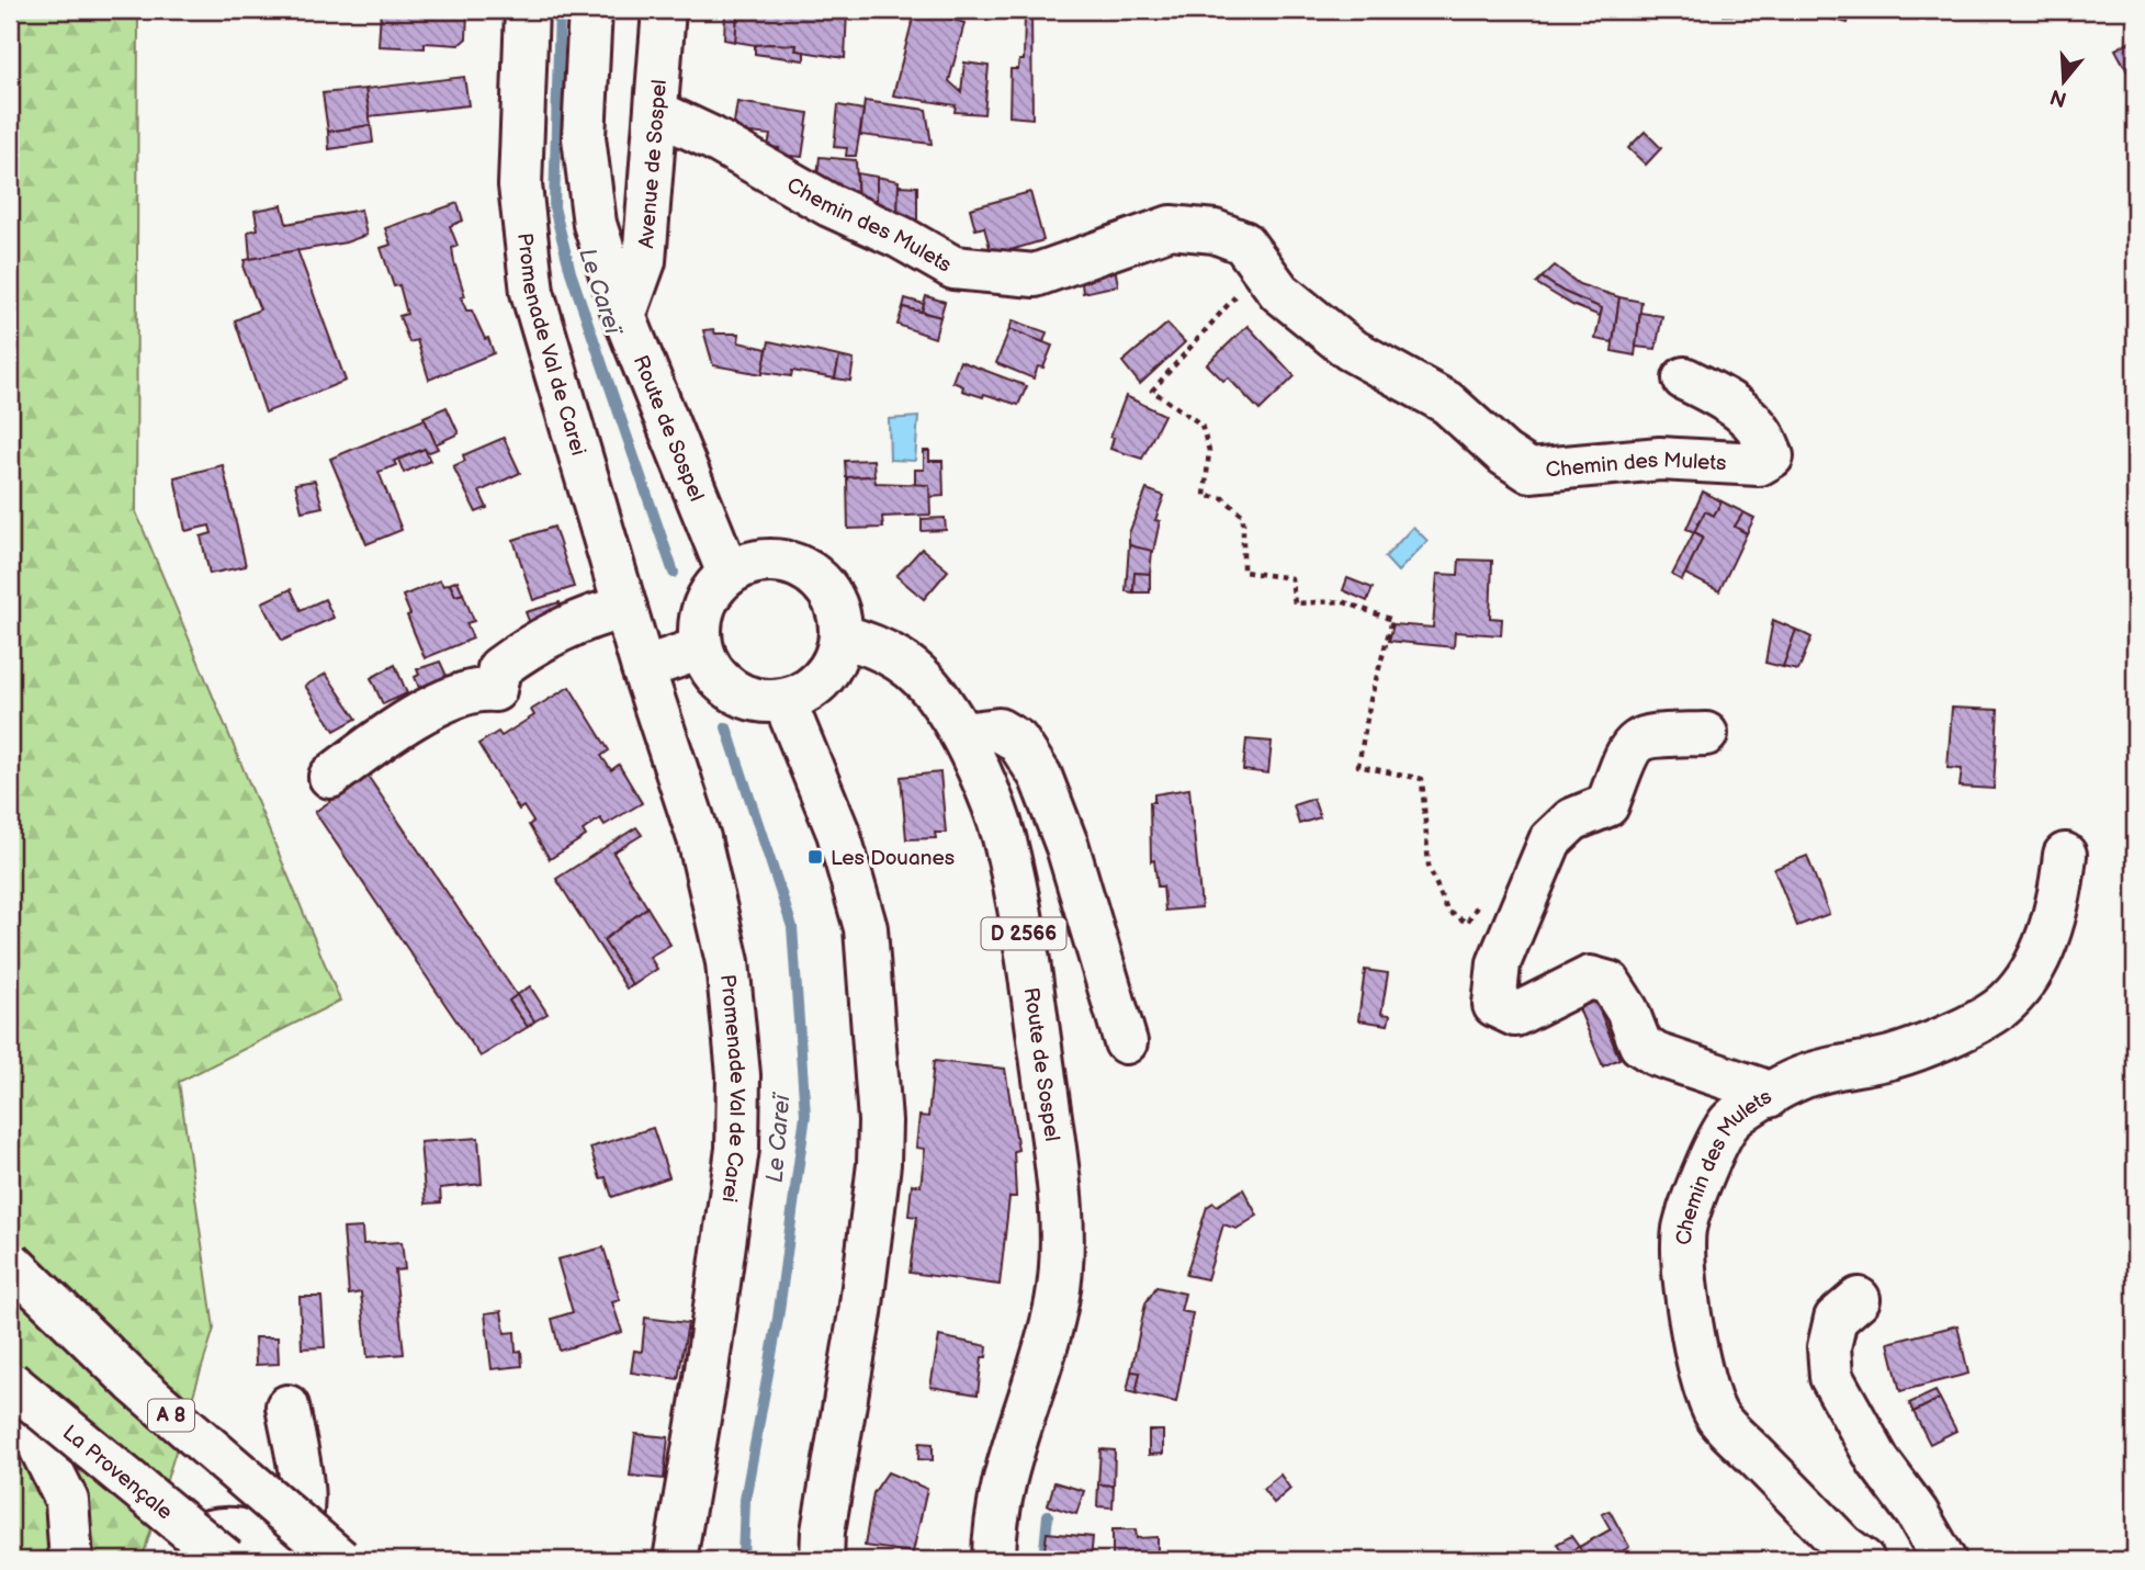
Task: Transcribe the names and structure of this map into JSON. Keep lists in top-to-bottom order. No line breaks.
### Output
{"streets":{"main road":["Avenue de Sospel","Chemin des Mulets","Promenade Val de Carei","Route de Sospel","D 2566","A 8","La Provençale"]},"crossings":[["Avenue de Sospel","Chemin des Mulets"],["Avenue de Sospel","Route de Sospel"]],"water":["Le Careï"],"places":{"transit":["Les Douanes"]},"north":"bottom"}
